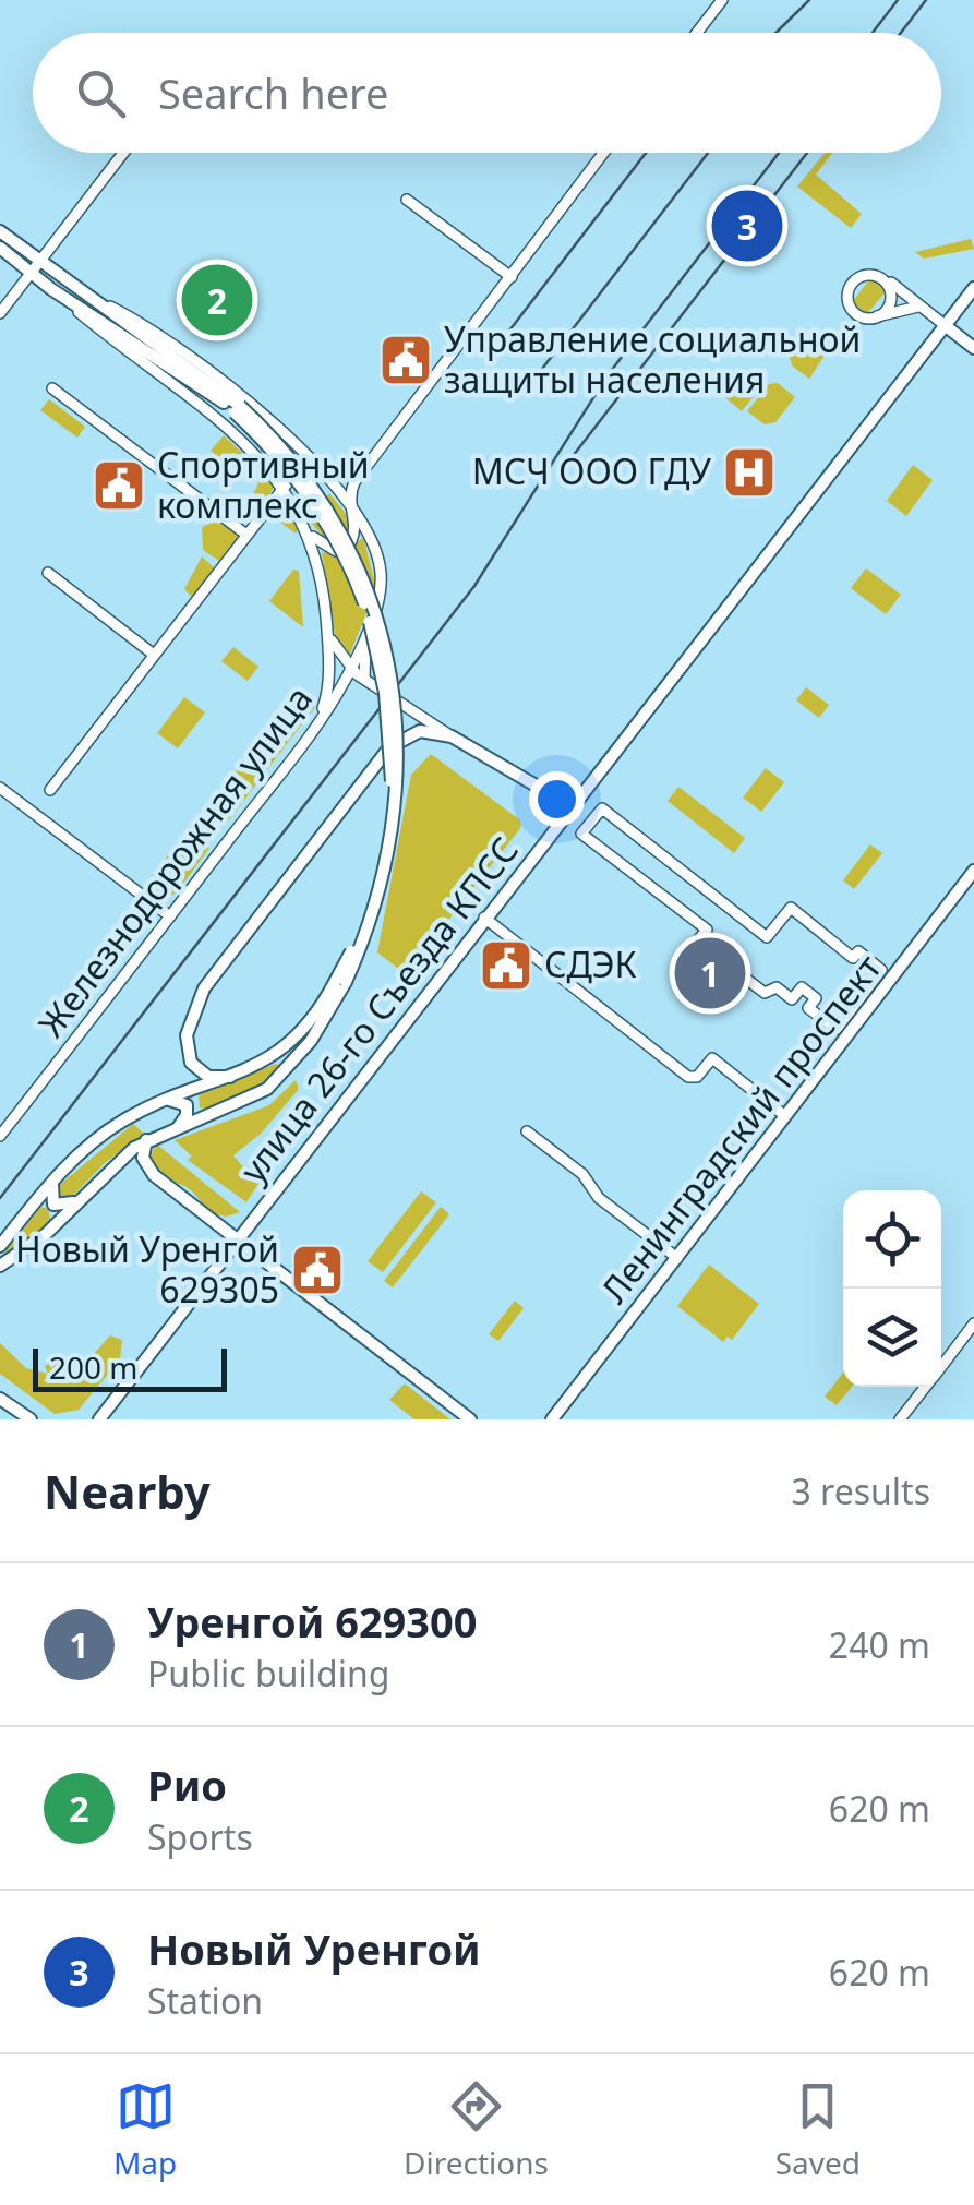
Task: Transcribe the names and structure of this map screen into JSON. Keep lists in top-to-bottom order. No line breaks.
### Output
{"streets":{"main road":["улица 26-го Съезда КПСС","Ленинградский проспект"],"street":["Железнодорожная улица"]},"places":{"public building":["Управление социальной защиты населения","Спортивный комплекс","СДЭК","Новый Уренгой 629305"],"hospital":["МСЧ ООО ГДУ"]},"scale_bar":"200 m","page":{"search":"Search here","pins":["3","2","1"],"scale":"200 m","heading":["Nearby","3 results"],"list":[{"mark":"1","name":"Уренгой 629300","note":"Public building","value":"240 m"},{"mark":"2","name":"Рио","note":"Sports","value":"620 m"},{"mark":"3","name":"Новый Уренгой","note":"Station","value":"620 m"}],"nav":["Map","Directions","Saved"]}}
